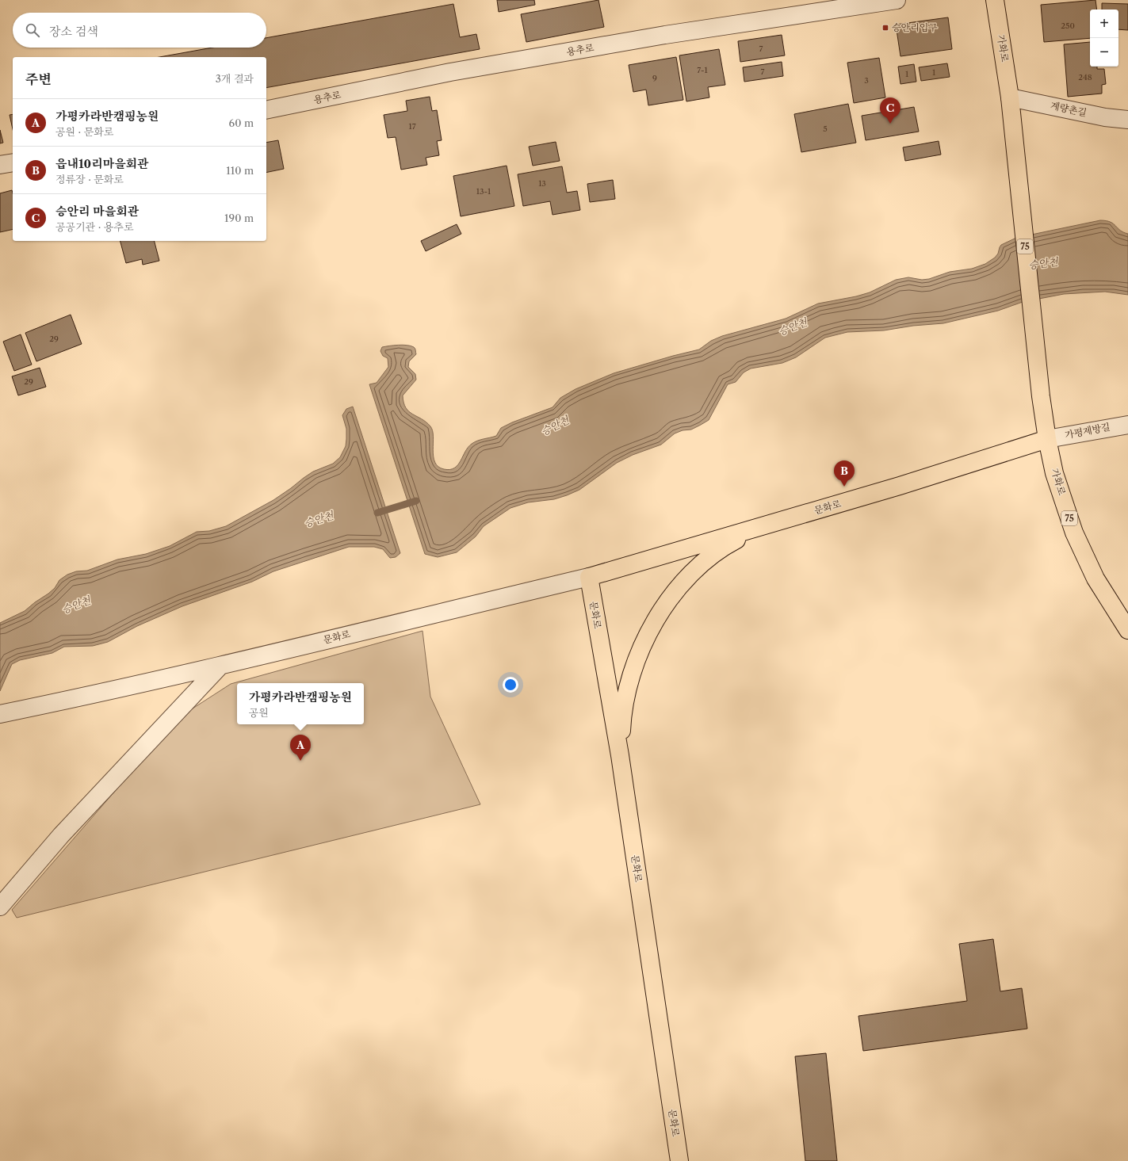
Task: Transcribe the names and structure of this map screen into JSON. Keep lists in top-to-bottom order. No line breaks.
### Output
{"streets":{"main road":["가화로","75","문화로"],"street":["용추로","계량촌길","가평제방길"]},"crossings":[["가화로","계량촌길"],["가화로","가평제방길"],["가화로","문화로"],["가평제방길","문화로"]],"water":["승안천"],"places":{"transit":["승안리입구"]},"house_numbers":["250","7","7-1","7","1","1","248","9","3","17","5","13","13-1","29","29"],"page":{"map_buttons":["+","−"],"search":"장소 검색","heading":["주변","3개 결과"],"pins":["C","B","A"],"list":[{"mark":"A","name":"가평카라반캠핑농원","note":"공원 · 문화로","value":"60 m"},{"mark":"B","name":"읍내10리마을회관","note":"정류장 · 문화로","value":"110 m"},{"mark":"C","name":"승안리 마을회관","note":"공공기관 · 용추로","value":"190 m"}],"popup":["가평카라반캠핑농원","공원"]}}
